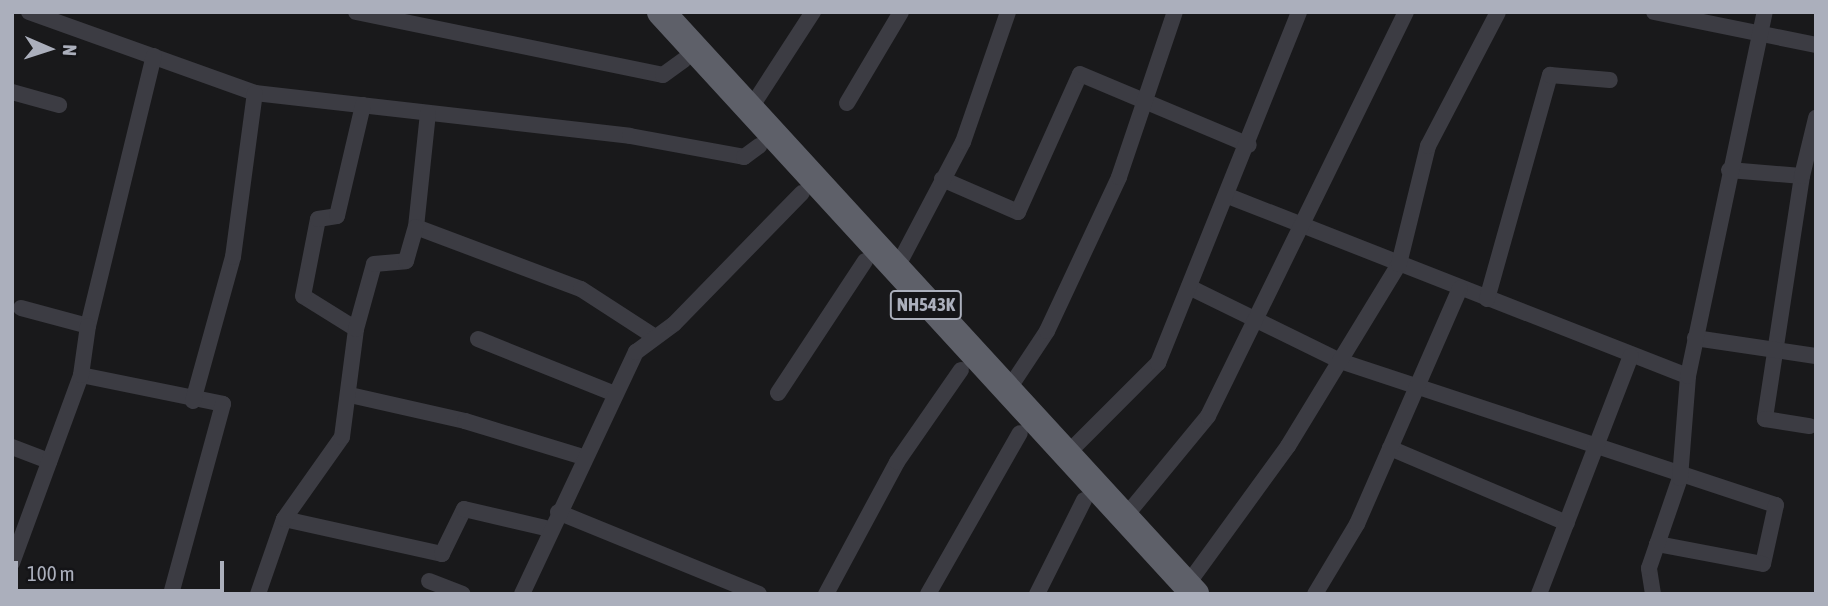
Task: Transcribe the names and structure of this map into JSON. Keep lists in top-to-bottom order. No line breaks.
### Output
{"streets":{"highway":["NH543K"]},"scale_bar":"100 m","north":"right"}
